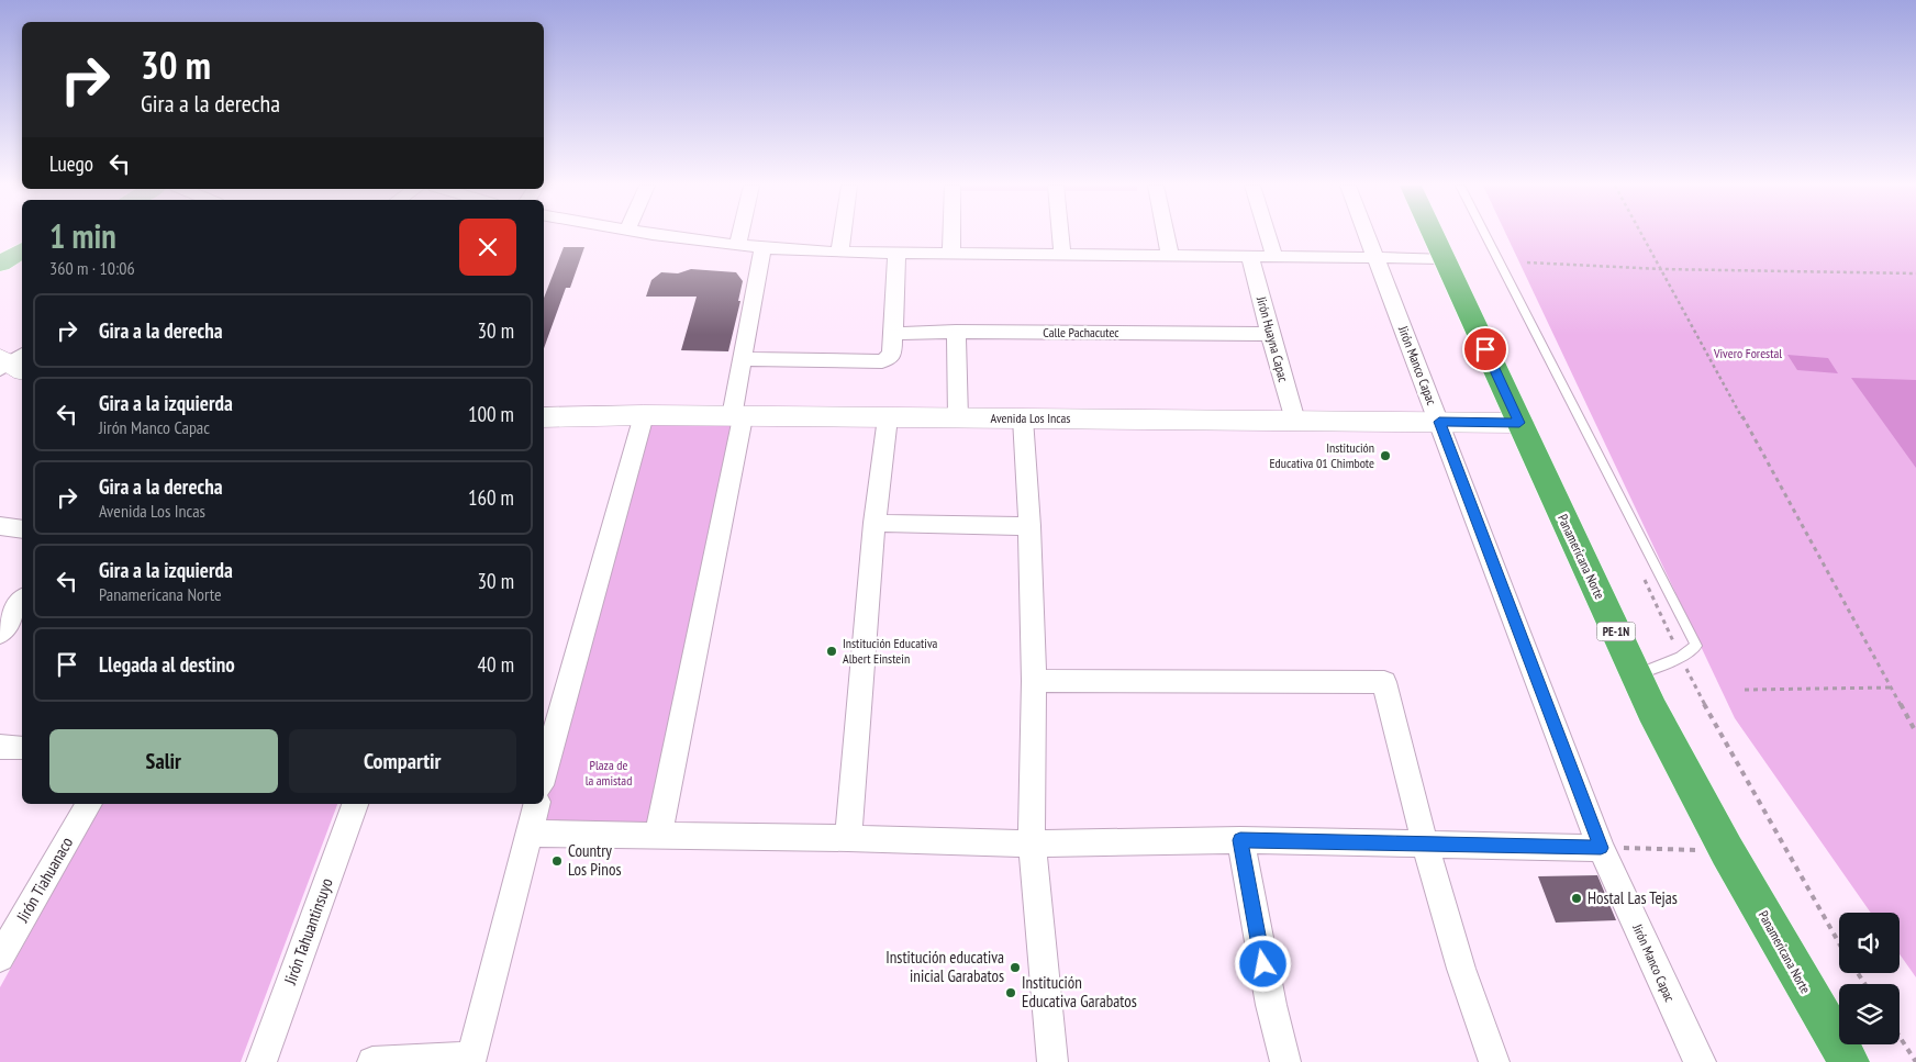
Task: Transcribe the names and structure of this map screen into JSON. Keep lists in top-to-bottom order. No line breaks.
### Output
{"streets":{"highway":["Panamericana Norte","PE-1N"],"street":["Calle Pachacutec","Jirón Huayna Capac","Jirón Manco Capac","Avenida Los Incas","Jirón Tiahuanaco","Jirón Tahuantinsuyo"]},"crossings":[["Calle Pachacutec","Jirón Huayna Capac"],["Jirón Huayna Capac","Avenida Los Incas"],["Jirón Manco Capac","Avenida Los Incas"],["Avenida Los Incas","Panamericana Norte"]],"parks":["Vivero Forestal","Plaza de la amistad"],"places":["Institución Educativa 01 Chimbote","Institución Educativa Albert Einstein","Country Los Pinos","Hostal Las Tejas","Institución educativa inicial Garabatos","Institución Educativa Garabatos"],"page":{"turn":["30 m","Gira a la derecha"],"then":"Luego","heading":["1 min","360 m · 10:06"],"list":[{"name":"Gira a la derecha","value":"30 m"},{"name":"Gira a la izquierda","note":"Jirón Manco Capac","value":"100 m"},{"name":"Gira a la derecha","note":"Avenida Los Incas","value":"160 m"},{"name":"Gira a la izquierda","note":"Panamericana Norte","value":"30 m"},{"name":"Llegada al destino","value":"40 m"}],"buttons":["Salir","Compartir"]}}
